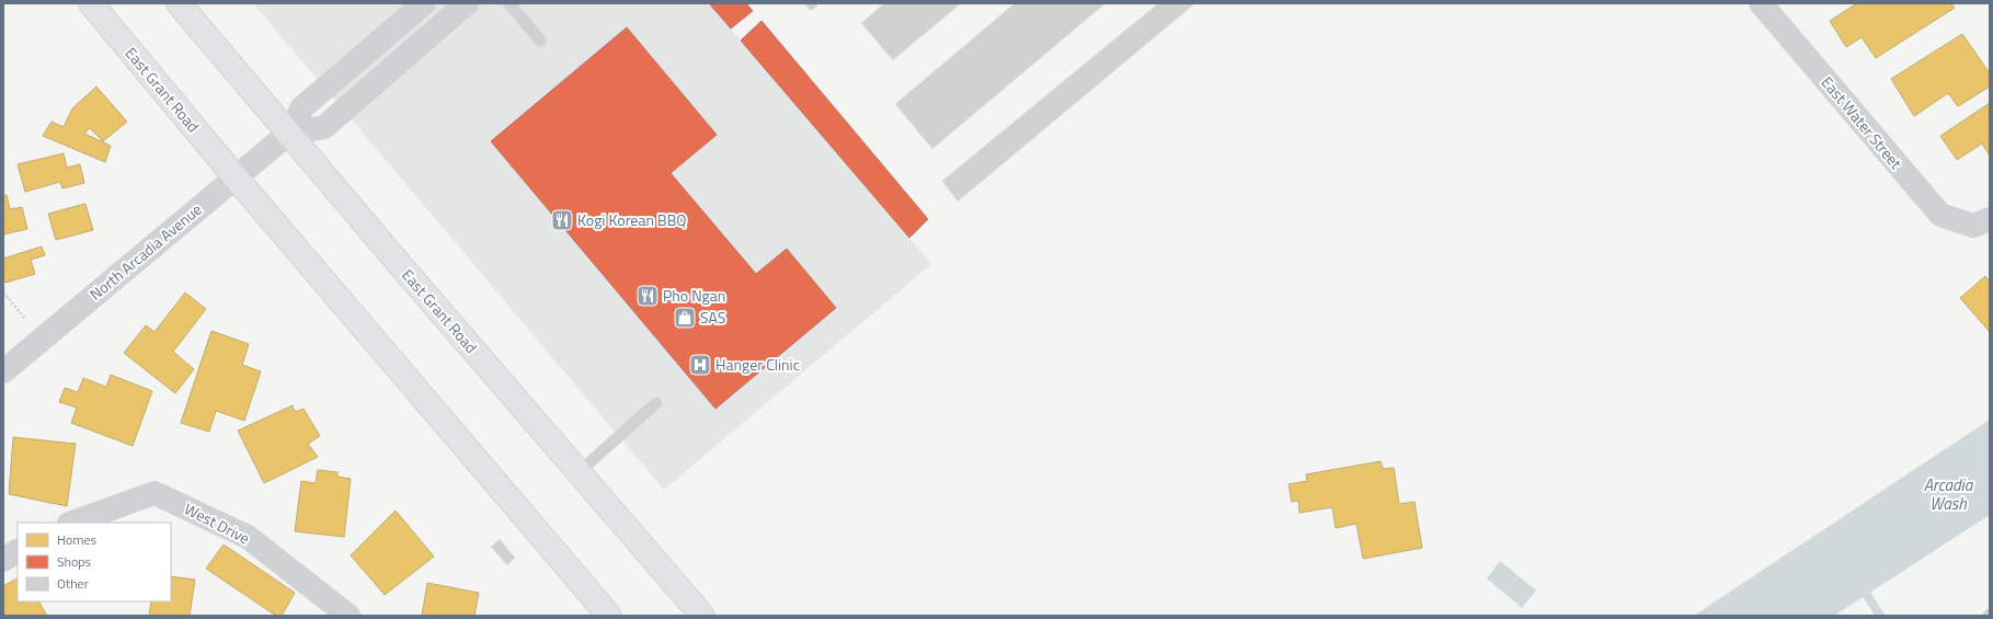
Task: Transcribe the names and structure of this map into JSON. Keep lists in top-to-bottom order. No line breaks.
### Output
{"streets":{"main road":["East Grant Road"],"street":["East Water Street","North Arcadia Avenue","West Drive"]},"crossings":[["East Grant Road","North Arcadia Avenue"]],"water":["Arcadia Wash"],"places":{"restaurant":["Kogi Korean BBQ","Pho Ngan"],"shop":["SAS"],"hospital":["Hanger Clinic"]},"legend":["Homes","Shops","Other"]}
